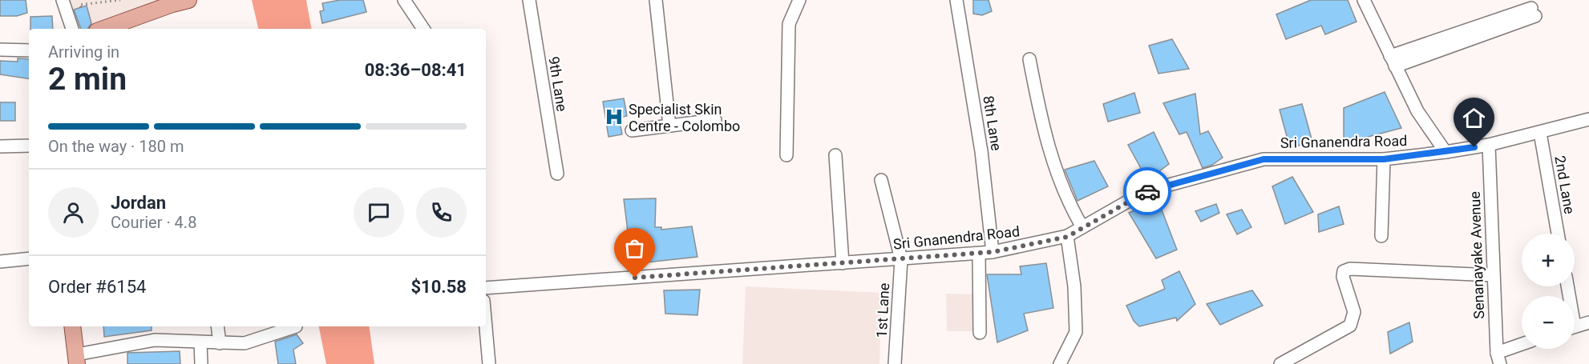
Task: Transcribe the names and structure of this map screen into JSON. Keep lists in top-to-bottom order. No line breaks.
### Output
{"streets":{"street":["9th Lane","8th Lane","Sri Gnanendra Road","2nd Lane","Senanayake Avenue","1st Lane"]},"crossings":[["8th Lane","Sri Gnanendra Road"],["Sri Gnanendra Road","2nd Lane"],["Sri Gnanendra Road","Senanayake Avenue"],["Sri Gnanendra Road","1st Lane"]],"places":{"hospital":["Specialist Skin Centre - Colombo"]},"page":{"heading":["2 min","Arriving in","08:36–08:41"],"panel":["Jordan","Courier · 4.8","Order #6154","$10.58"],"bar":"On the way · 180 m","map_buttons":["+","−"]}}
